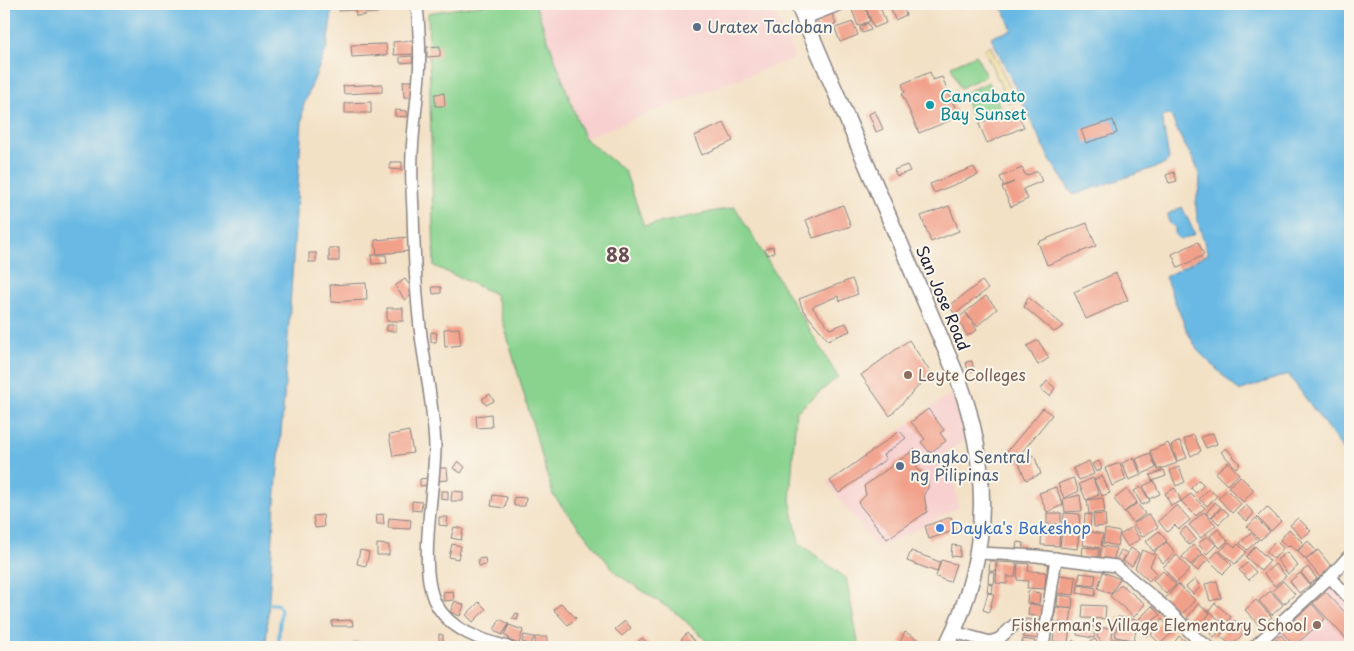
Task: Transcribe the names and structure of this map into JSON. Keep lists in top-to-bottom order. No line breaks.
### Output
{"streets":{"main road":["San Jose Road"]},"districts":["88"],"places":["Uratex Tacloban","Cancabato Bay Sunset","Leyte Colleges","Bangko Sentral ng Pilipinas","Dayka's Bakeshop","Fisherman's Village Elementary School"]}
